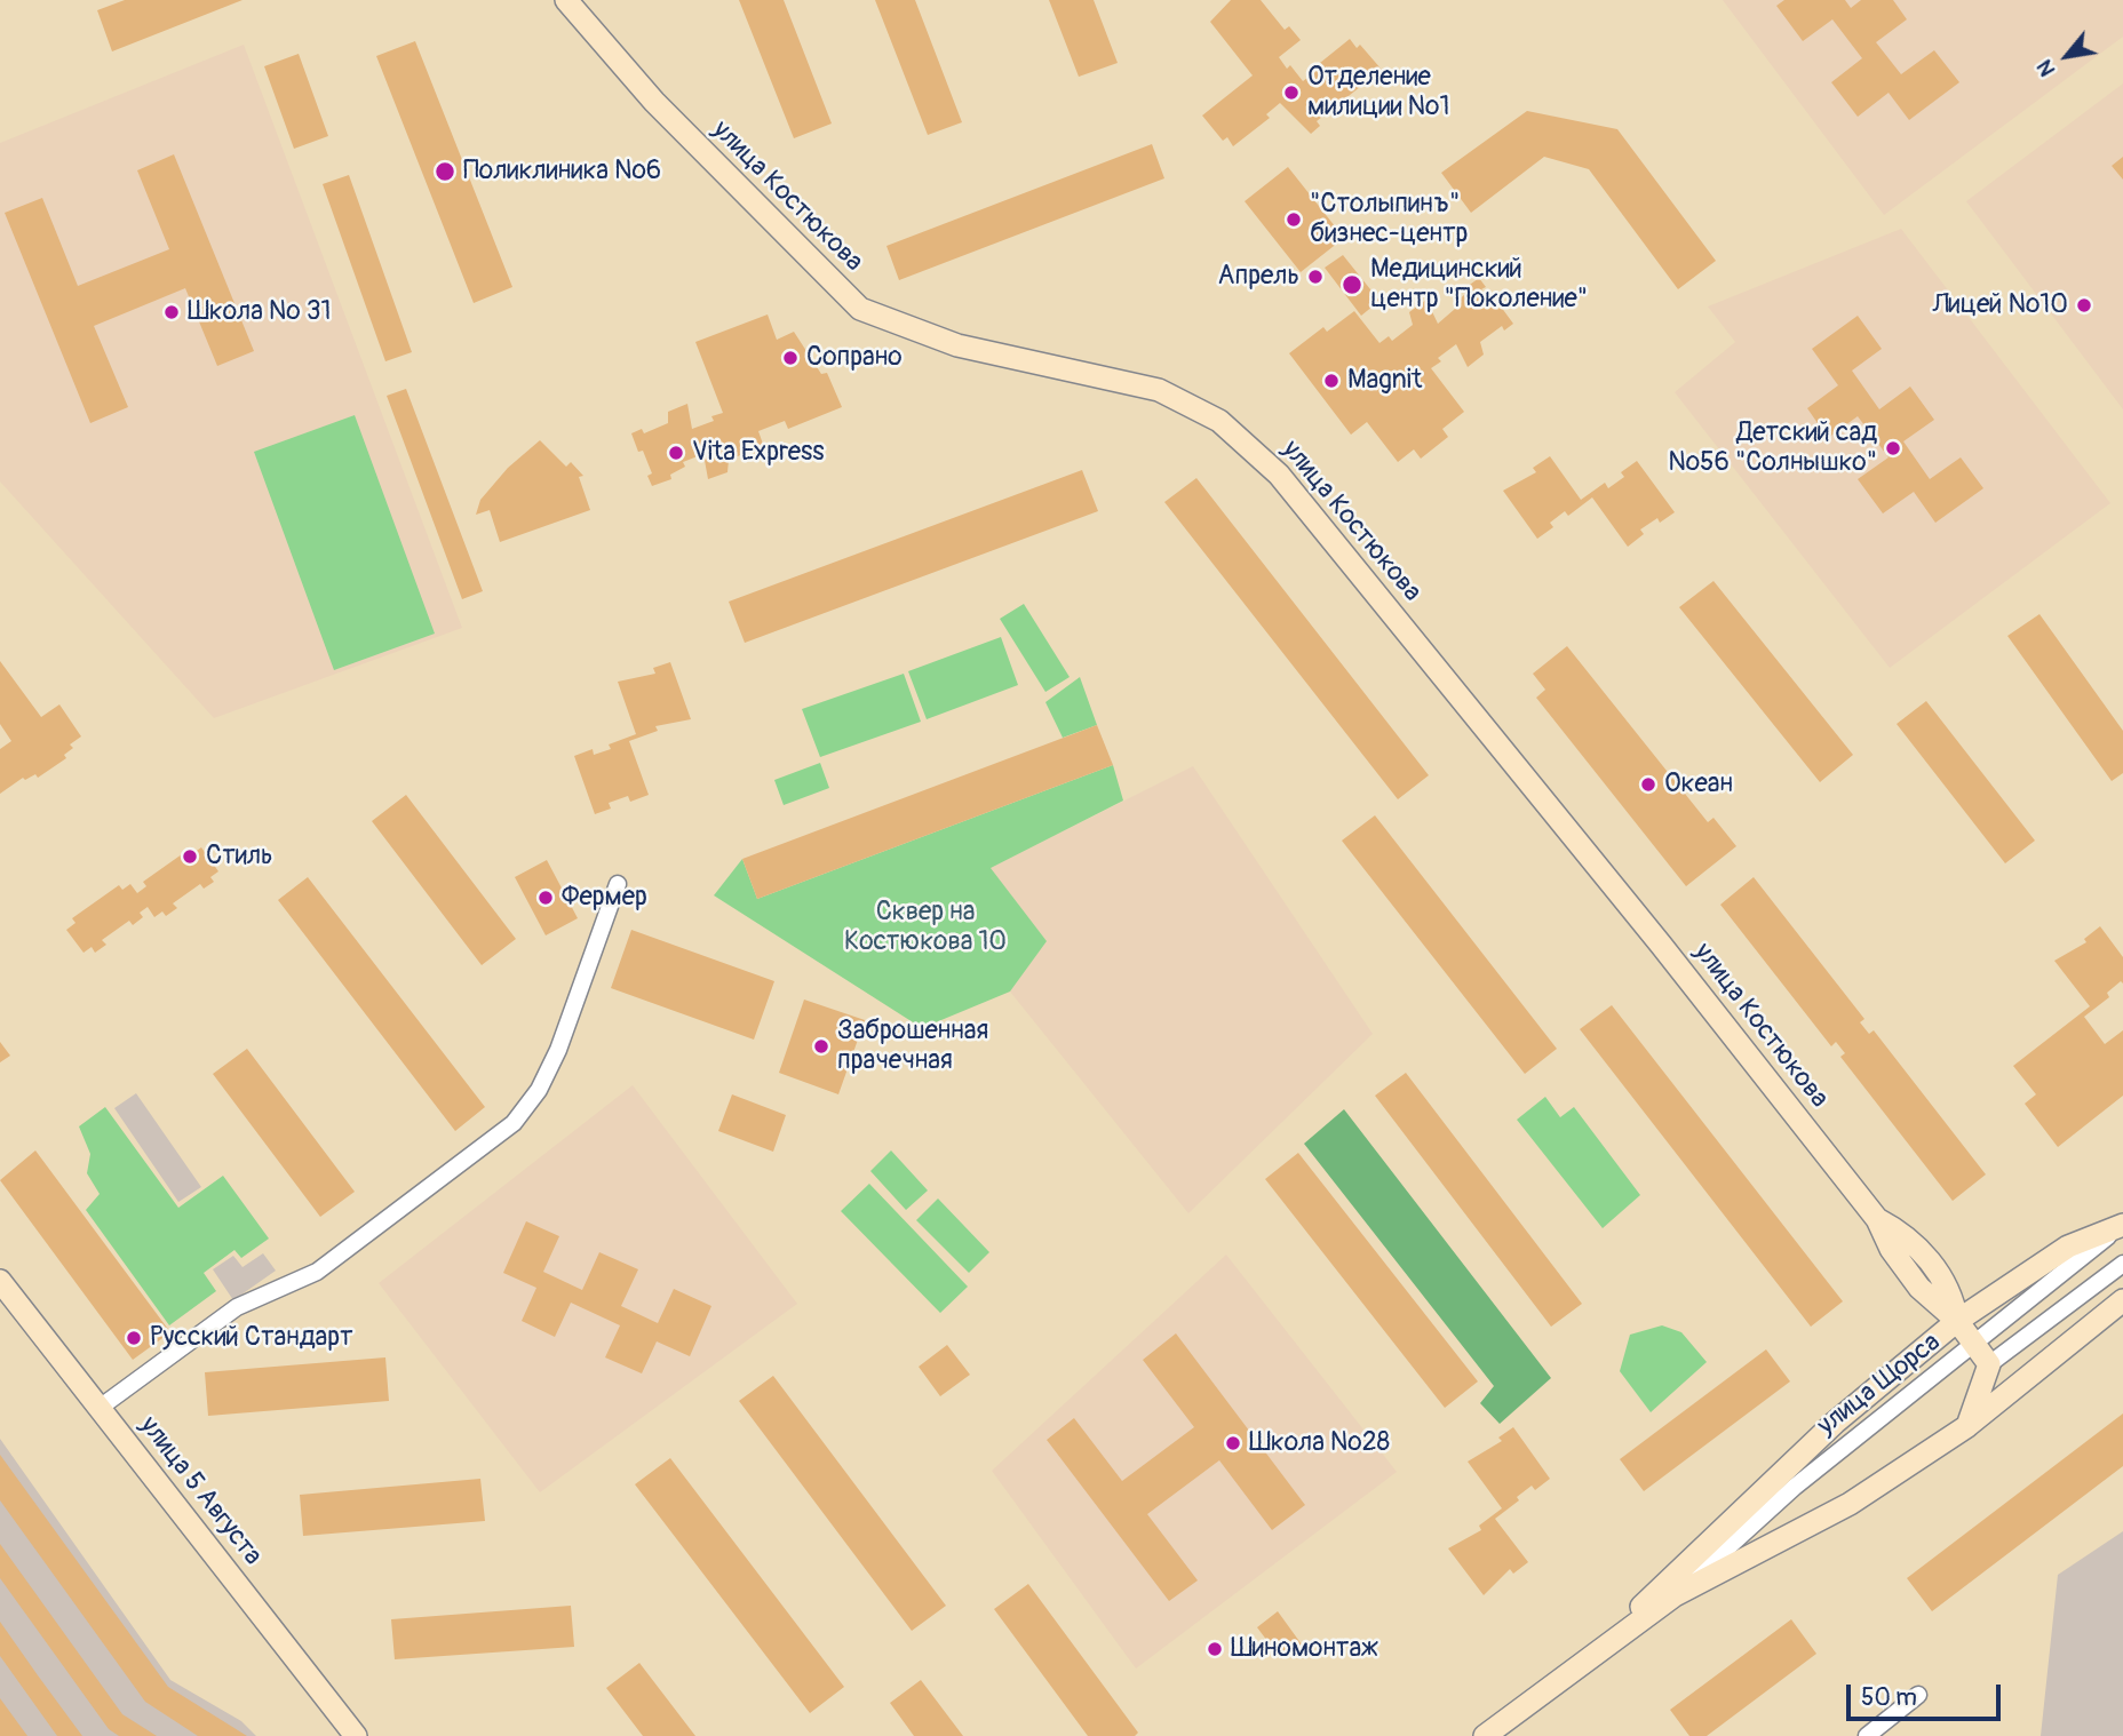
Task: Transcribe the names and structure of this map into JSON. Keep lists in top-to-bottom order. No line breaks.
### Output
{"streets":{"main road":["улица Костюкова","улица Щорса","улица 5 Августа"]},"crossings":[["улица Костюкова","улица Щорса"]],"parks":["Сквер на Костюкова 10"],"places":["Отделение милиции №1","Поликлиника №6","\"Столыпинъ\" бизнес-центр","Апрель","Медицинский центр \"Поколение\"","Лицей №10","Школа № 31","Сопрано","Magnit","Детский сад №56 \"Солнышко\"","Vita Express","Океан","Стиль","Фермер","Заброшенная прачечная","Русский Стандарт","Школа №28","Шиномонтаж"],"scale_bar":"50 m","north":"bottom left"}
